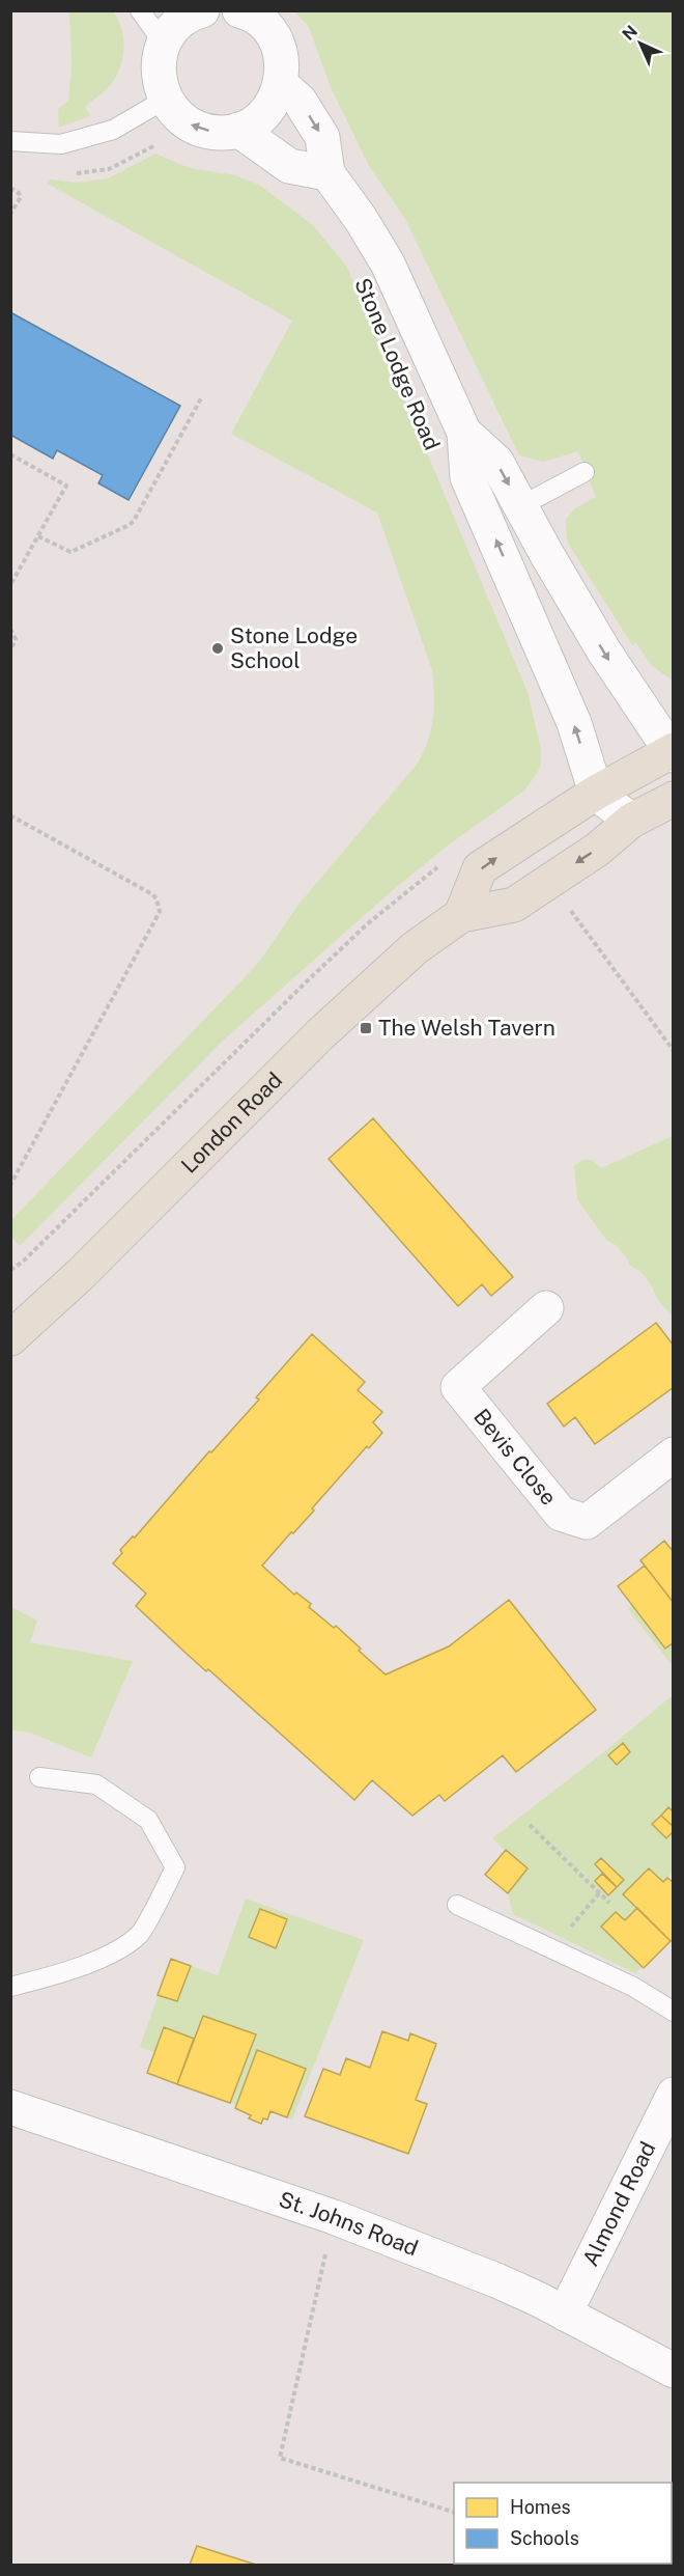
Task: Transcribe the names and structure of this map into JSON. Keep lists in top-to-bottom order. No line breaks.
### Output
{"streets":{"main road":["London Road"],"street":["Stone Lodge Road","Bevis Close","Almond Road","St. Johns Road"]},"crossings":[["Almond Road","St. Johns Road"]],"places":{"other":["Stone Lodge School"],"transit":["The Welsh Tavern"]},"legend":["Homes","Schools"],"north":"top left"}
